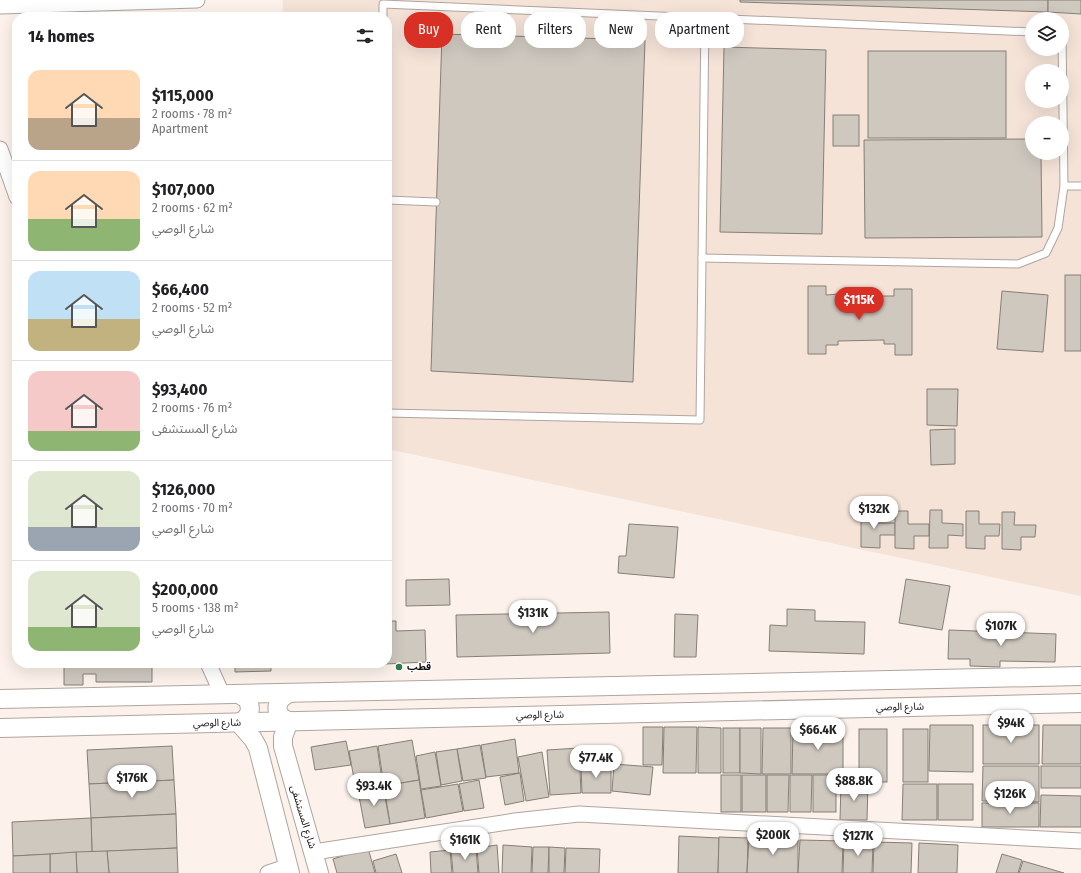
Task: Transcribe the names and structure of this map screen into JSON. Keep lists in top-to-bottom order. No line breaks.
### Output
{"streets":{"street":["شارع الوصي","شارع المستشفى"]},"places":["قطب"],"page":{"map_buttons":["+","−"],"chip":["Buy","Rent","Filters","New","Apartment"],"heading":"14 homes","list":[{"name":"$115,000","note":"2 rooms · 78 m² · Apartment"},{"name":"$107,000","note":"2 rooms · 62 m² · شارع الوصي"},{"name":"$66,400","note":"2 rooms · 52 m² · شارع الوصي"},{"name":"$93,400","note":"2 rooms · 76 m² · شارع المستشفى"},{"name":"$126,000","note":"2 rooms · 70 m² · شارع الوصي"},{"name":"$200,000","note":"5 rooms · 138 m² · شارع الوصي"}],"price":["$115K","$132K","$131K","$107K","$94K","$66.4K","$77.4K","$176K","$88.8K","$93.4K","$126K","$200K","$127K","$161K"]}}
